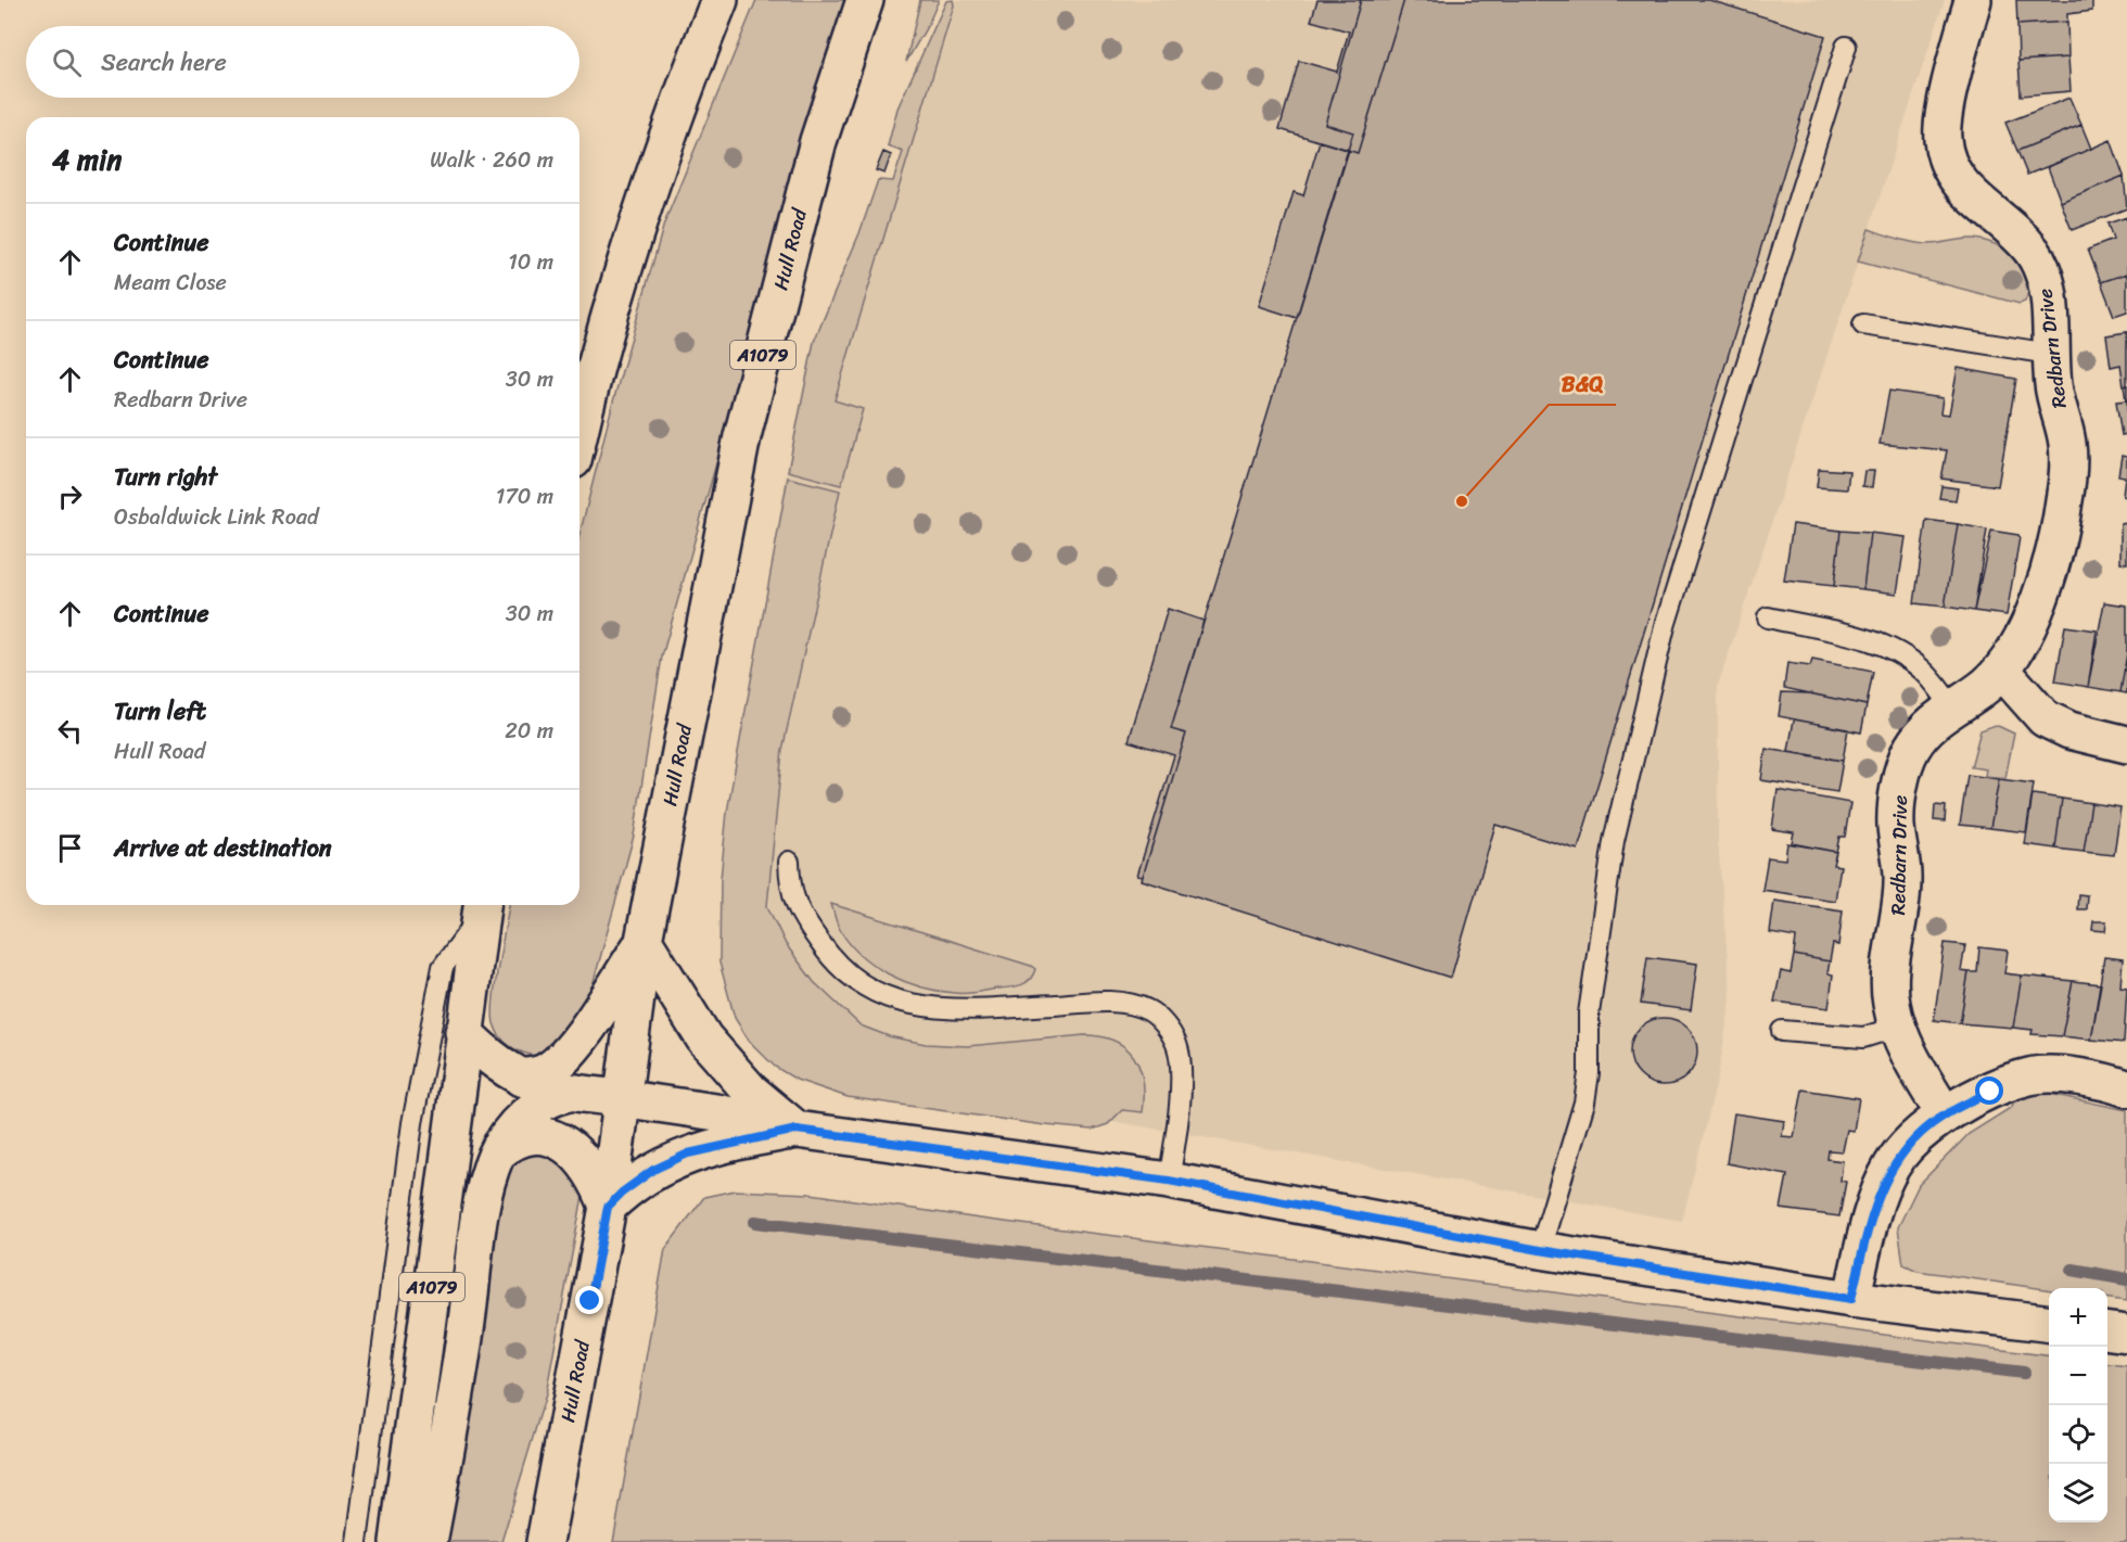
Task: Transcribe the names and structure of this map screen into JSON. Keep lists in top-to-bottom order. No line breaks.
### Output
{"streets":{"main road":["Hull Road","Redbarn Drive","A1079"]},"places":["B&Q"],"page":{"search":"Search here","heading":["4 min","Walk · 260 m"],"list":[["Continue","Meam Close","10 m"],["Continue","Redbarn Drive","30 m"],["Turn right","Osbaldwick Link Road","170 m"],["Continue","30 m"],["Turn left","Hull Road","20 m"],"Arrive at destination"],"map_buttons":["+","−"]}}
